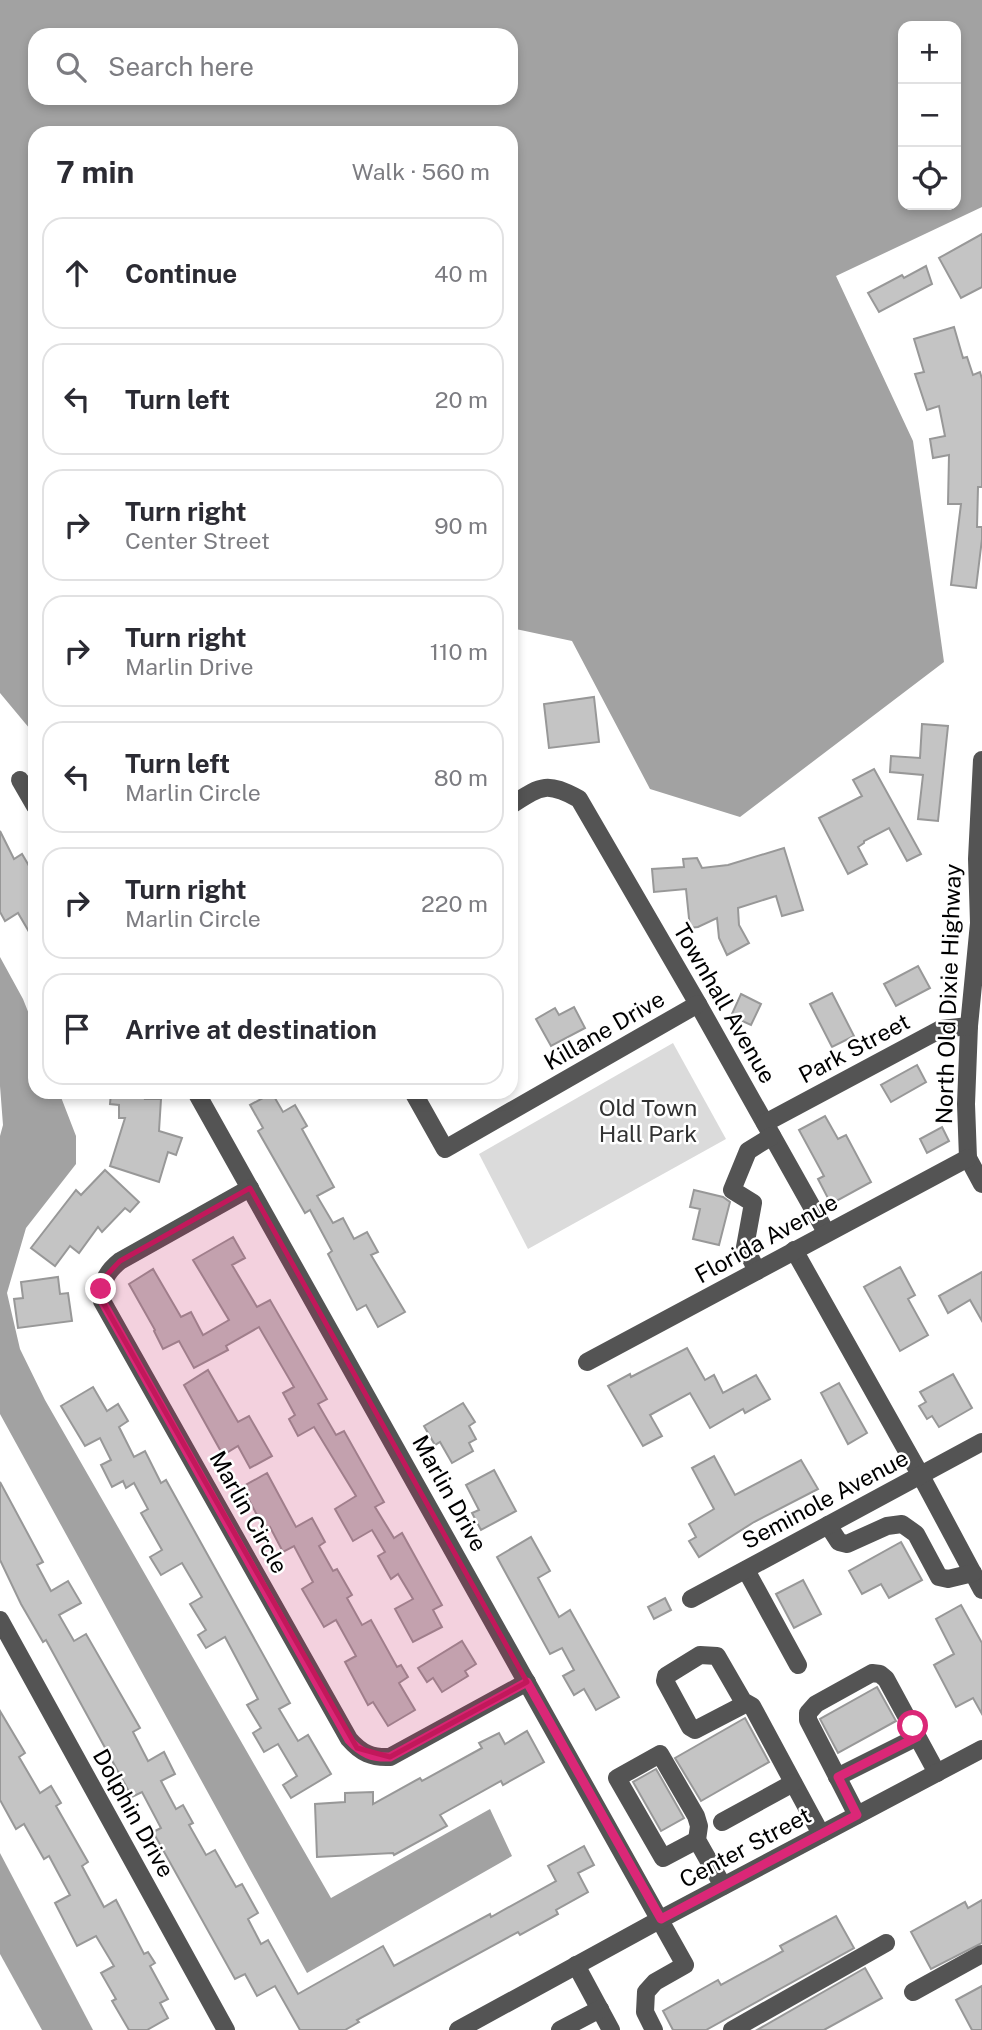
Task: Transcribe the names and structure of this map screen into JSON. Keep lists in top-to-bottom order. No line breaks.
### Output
{"streets":{"street":["North Old Dixie Highway","Townhall Avenue","Killane Drive","Park Street","Florida Avenue","Marlin Drive","Seminole Avenue","Marlin Circle","Dolphin Drive","Center Street"]},"crossings":[["North Old Dixie Highway","Park Street"],["North Old Dixie Highway","Florida Avenue"],["Townhall Avenue","Killane Drive"],["Townhall Avenue","Park Street"],["Townhall Avenue","Florida Avenue"],["Park Street","Florida Avenue"],["Marlin Drive","Marlin Circle"],["Marlin Drive","Center Street"]],"parks":["Old Town Hall Park"],"page":{"map_buttons":["+","−"],"search":"Search here","heading":["7 min","Walk · 560 m"],"list":[["Continue","40 m"],["Turn left","20 m"],["Turn right","Center Street","90 m"],["Turn right","Marlin Drive","110 m"],["Turn left","Marlin Circle","80 m"],["Turn right","Marlin Circle","220 m"],"Arrive at destination"]}}
